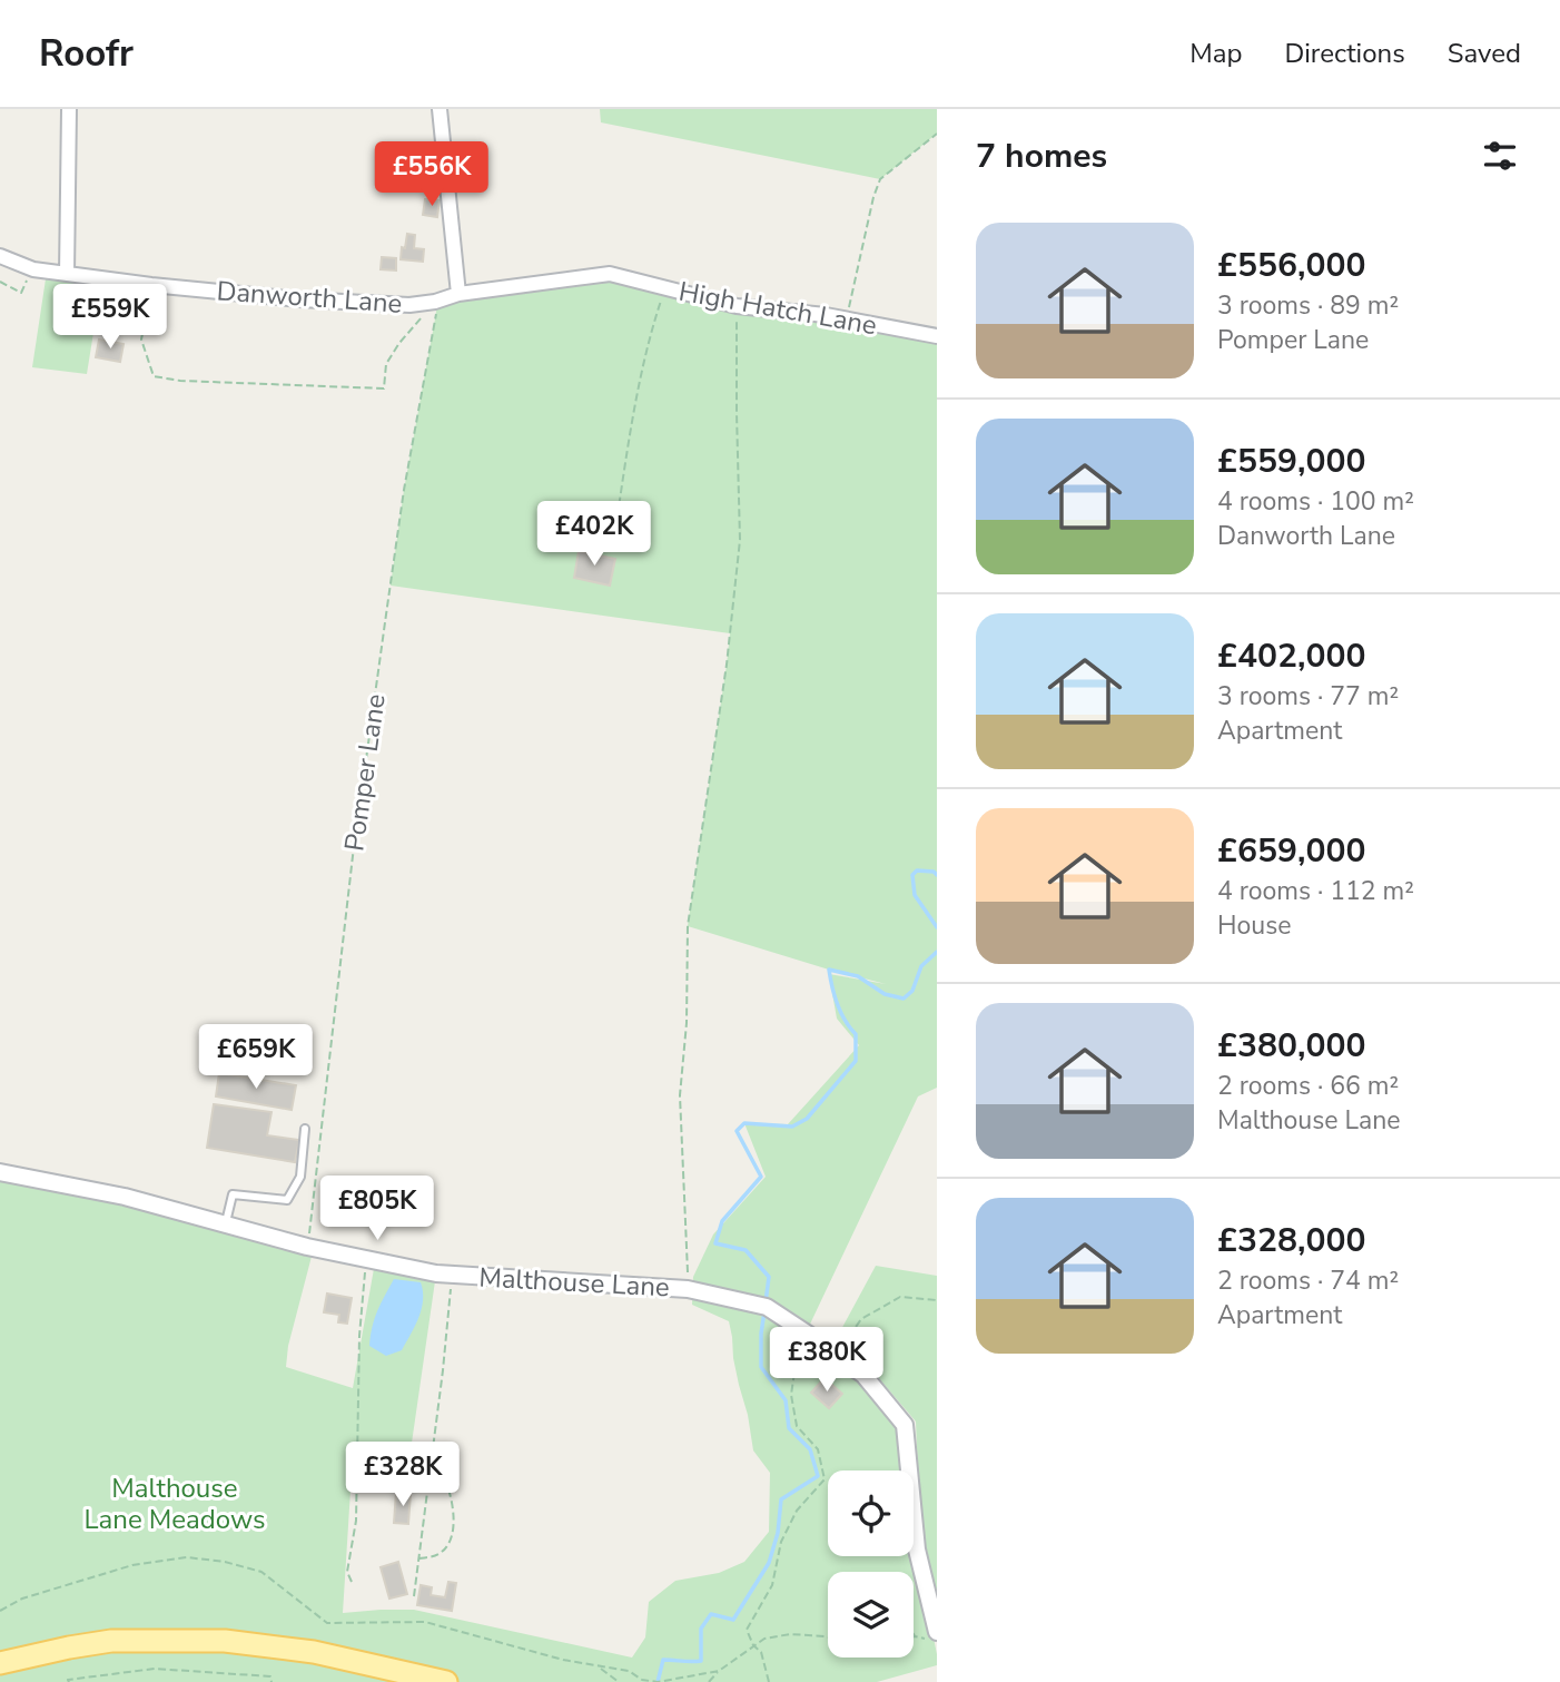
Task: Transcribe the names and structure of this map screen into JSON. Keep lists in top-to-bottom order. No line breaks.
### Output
{"streets":{"street":["Danworth Lane","High Hatch Lane","Malthouse Lane"],"path":["Pomper Lane"]},"crossings":[["Danworth Lane","High Hatch Lane"],["Danworth Lane","Pomper Lane"],["High Hatch Lane","Pomper Lane"],["Pomper Lane","Malthouse Lane"]],"parks":["Malthouse Lane Meadows"],"page":{"header":"Roofr","nav":["Map","Directions","Saved"],"heading":"7 homes","price":["£556K","£559K","£402K","£659K","£805K","£380K","£328K"],"list":[{"name":"£556,000","note":"3 rooms · 89 m² · Pomper Lane"},{"name":"£559,000","note":"4 rooms · 100 m² · Danworth Lane"},{"name":"£402,000","note":"3 rooms · 77 m² · Apartment"},{"name":"£659,000","note":"4 rooms · 112 m² · House"},{"name":"£380,000","note":"2 rooms · 66 m² · Malthouse Lane"},{"name":"£328,000","note":"2 rooms · 74 m² · Apartment"}]}}
